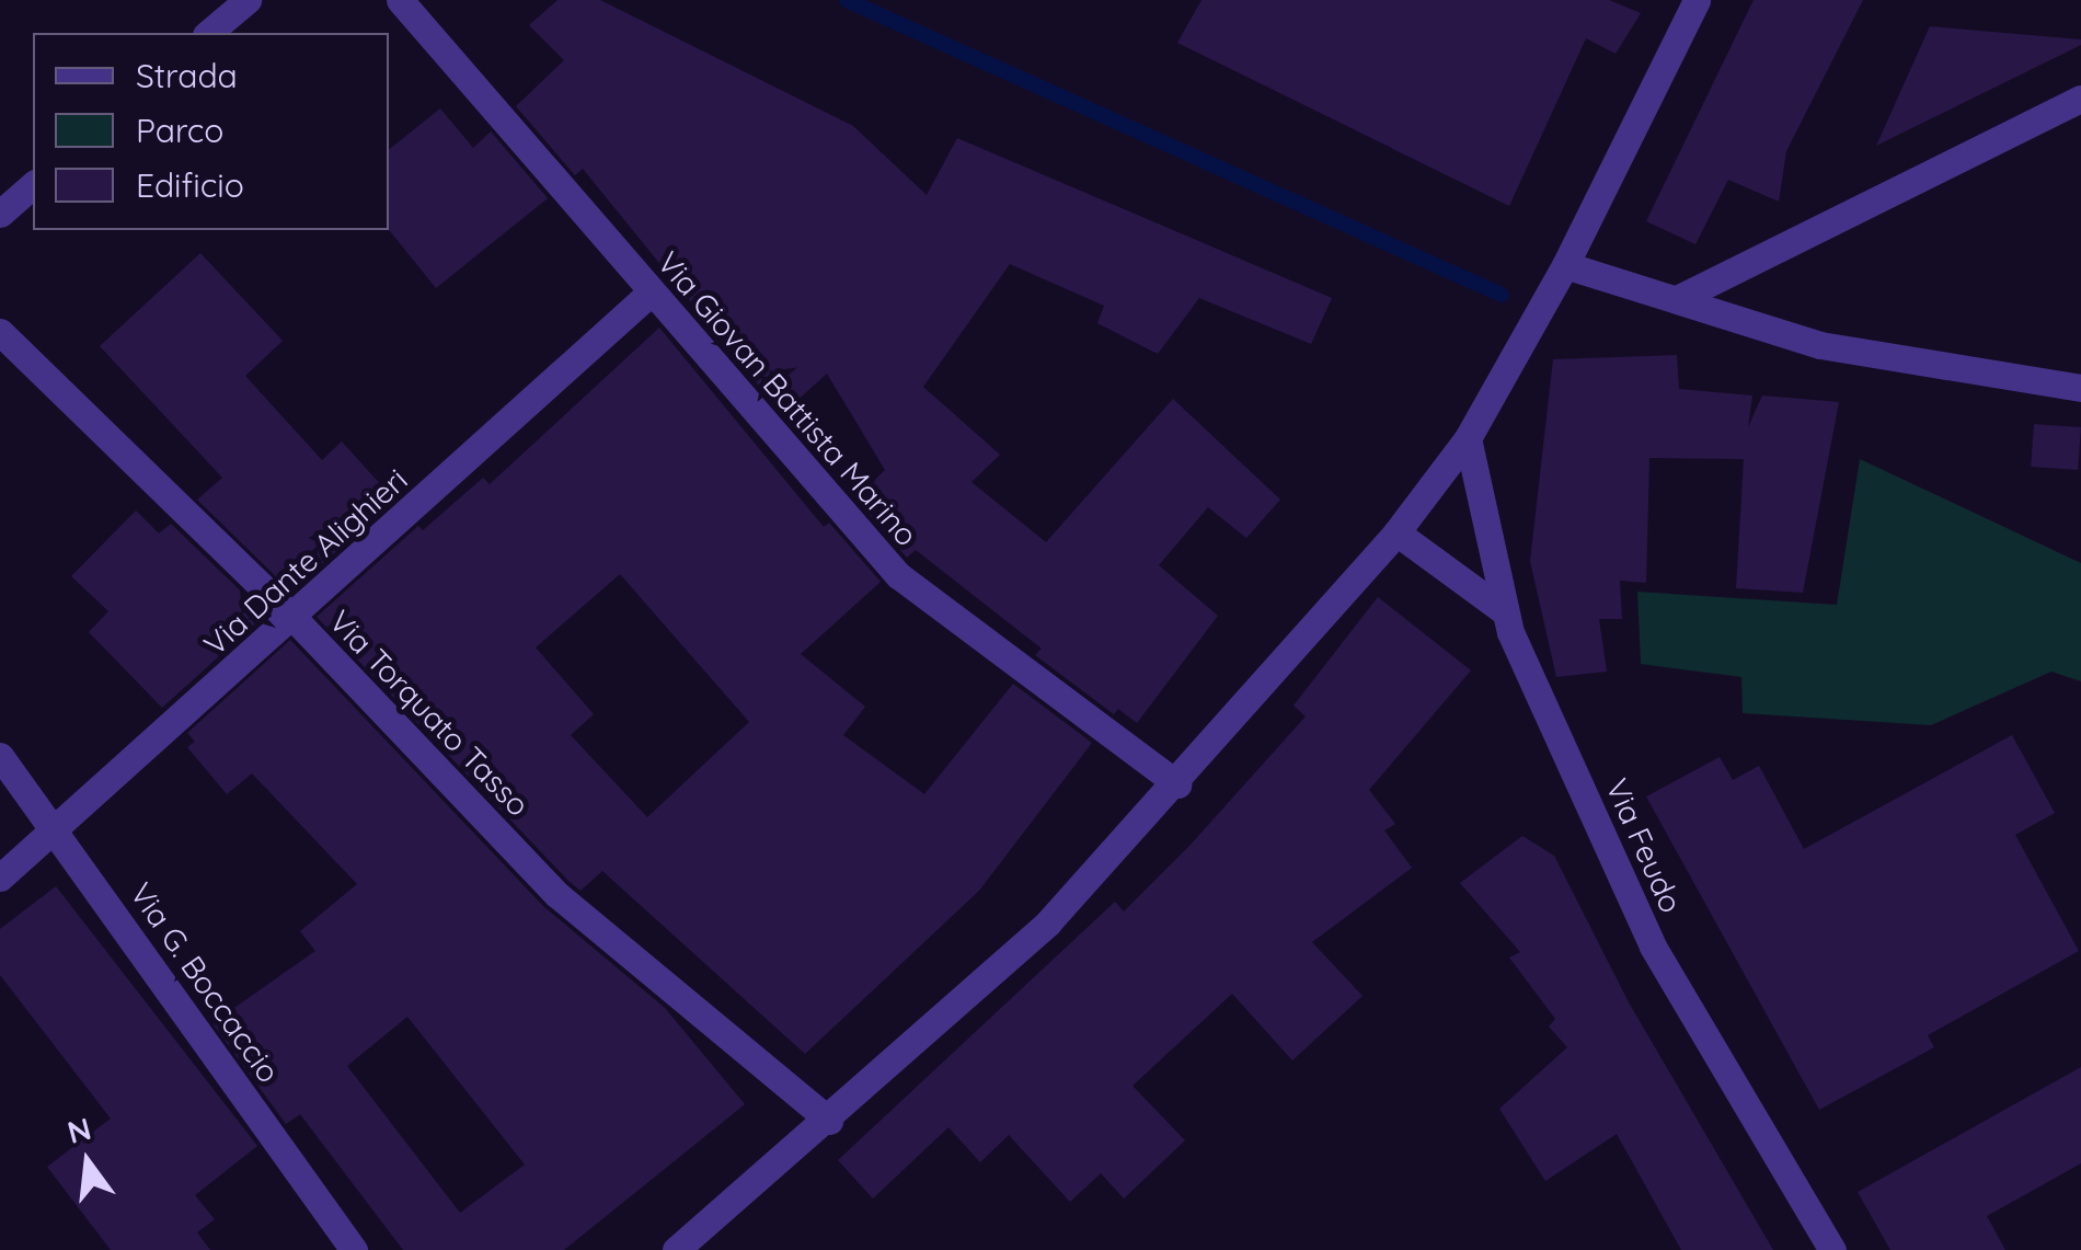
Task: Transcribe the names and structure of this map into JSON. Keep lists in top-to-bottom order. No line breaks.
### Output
{"streets":{"street":["Via Giovan Battista Marino","Via Dante Alighieri","Via Torquato Tasso","Via Feudo","Via G. Boccaccio"]},"crossings":[["Via Giovan Battista Marino","Via Dante Alighieri"],["Via Dante Alighieri","Via Torquato Tasso"],["Via Dante Alighieri","Via G. Boccaccio"]],"legend":["Strada","Parco","Edificio"],"north":"top"}
